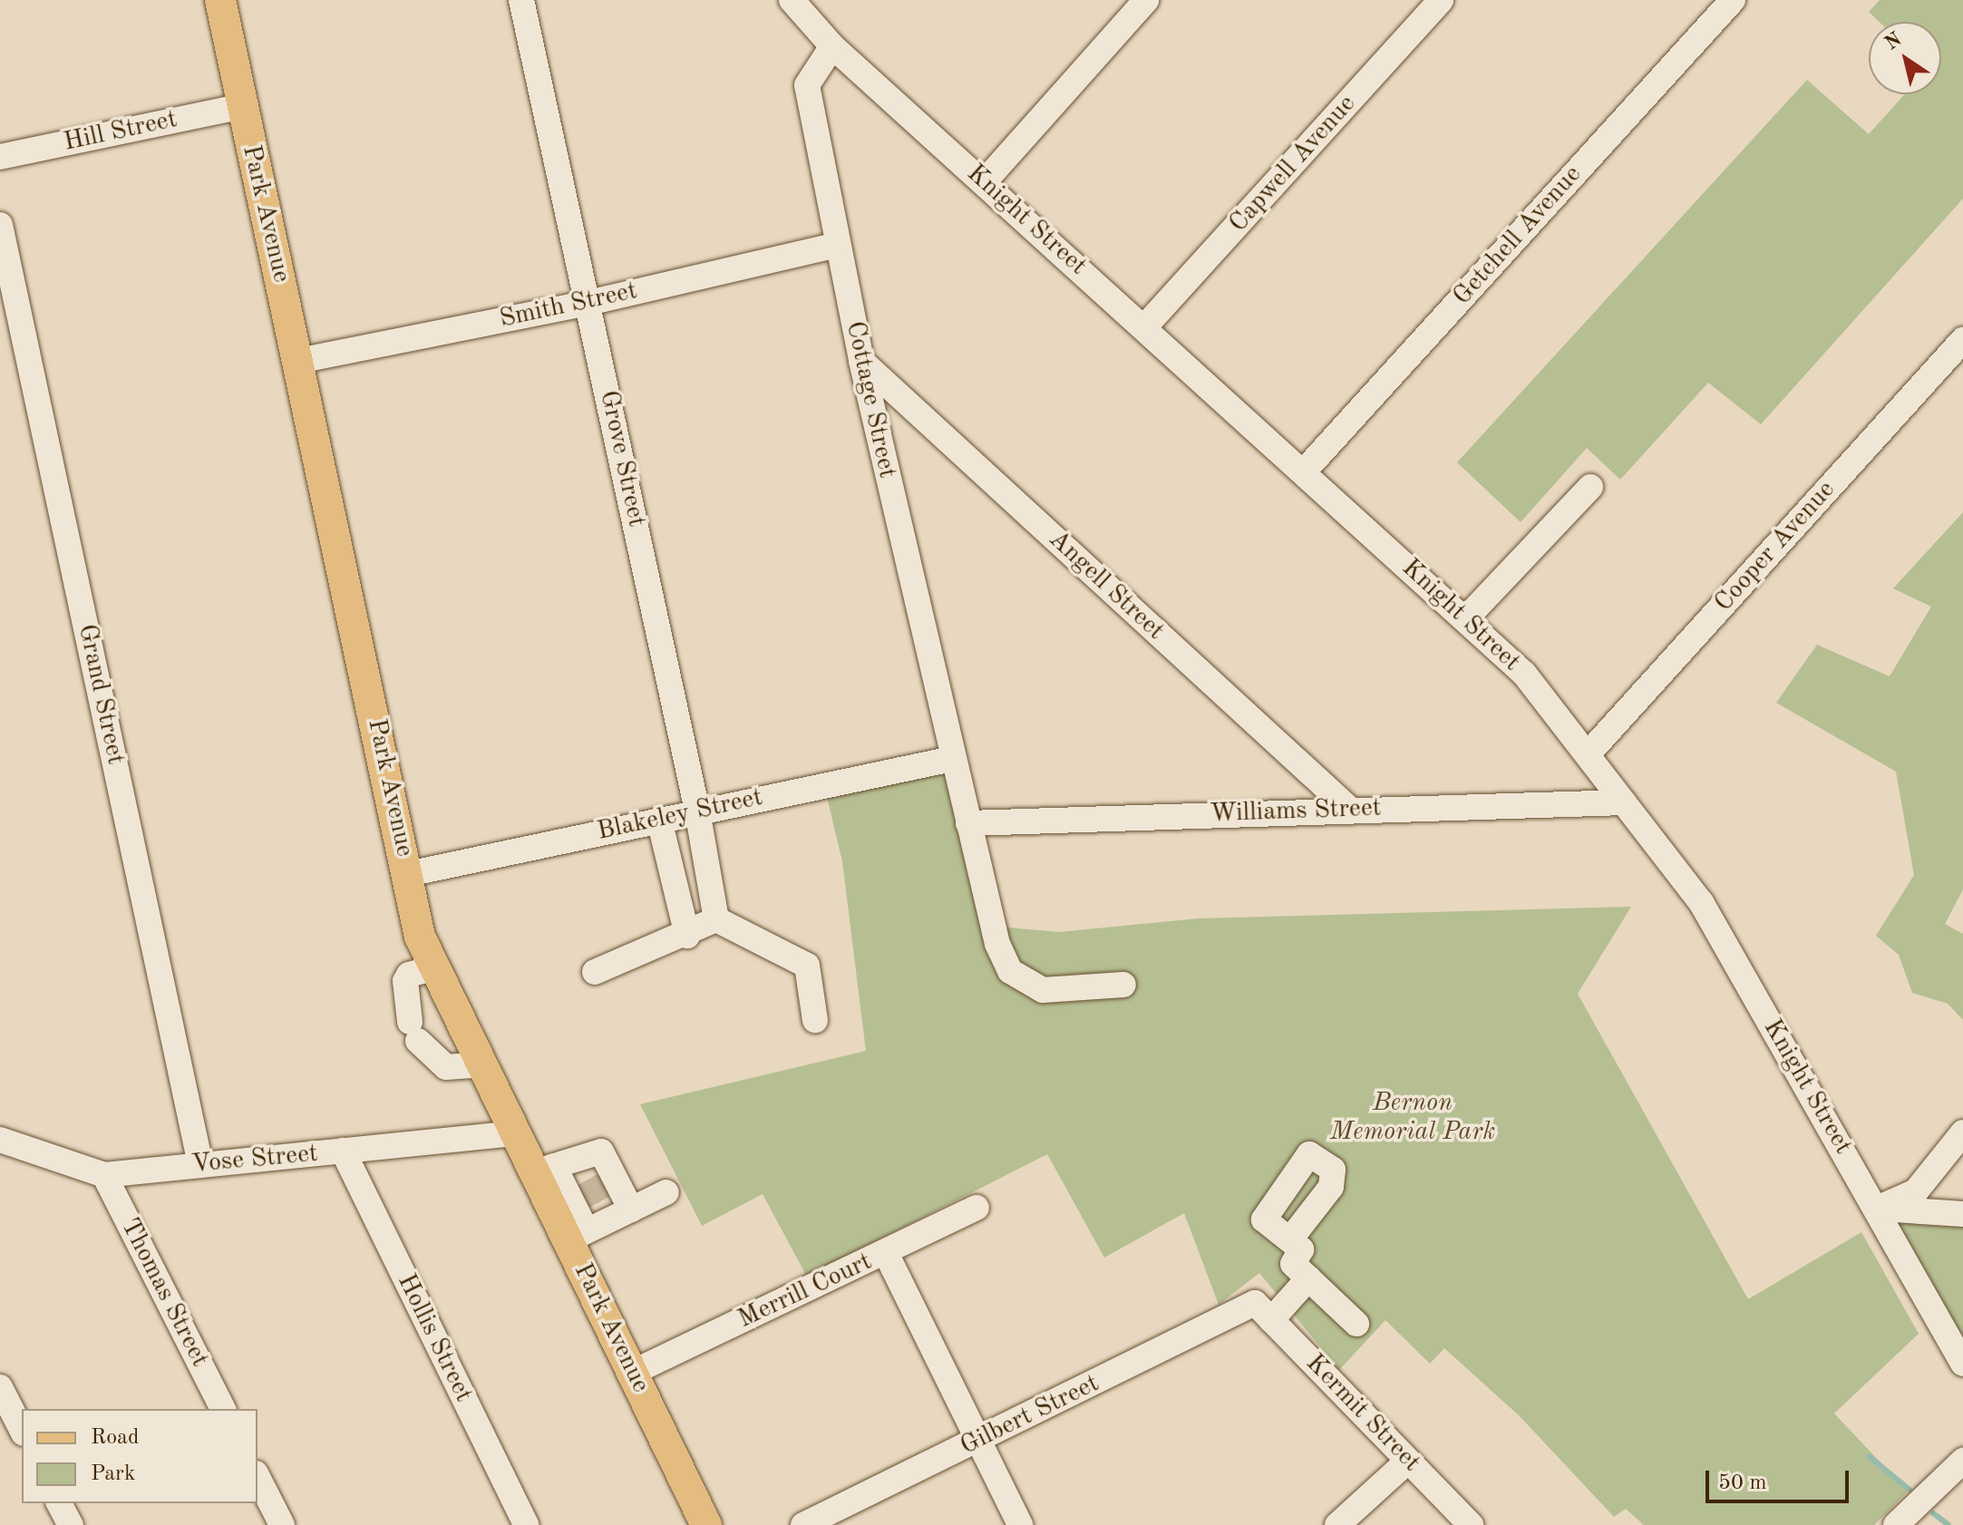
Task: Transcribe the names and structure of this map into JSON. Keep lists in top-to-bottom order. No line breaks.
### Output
{"streets":{"main road":["Park Avenue"],"street":["Hill Street","Capwell Avenue","Knight Street","Getchell Avenue","Smith Street","Cottage Street","Grove Street","Cooper Avenue","Angell Street","Grand Street","Williams Street","Blakeley Street","Vose Street","Merrill Court","Thomas Street","Hollis Street","Kermit Street","Gilbert Street"]},"crossings":[["Hill Street","Park Avenue"],["Capwell Avenue","Knight Street"],["Park Avenue","Smith Street"],["Park Avenue","Blakeley Street"],["Park Avenue","Vose Street"],["Park Avenue","Merrill Court"],["Knight Street","Getchell Avenue"],["Knight Street","Cottage Street"],["Knight Street","Cooper Avenue"],["Knight Street","Williams Street"],["Smith Street","Cottage Street"],["Smith Street","Grove Street"],["Cottage Street","Angell Street"],["Cottage Street","Williams Street"],["Cottage Street","Blakeley Street"],["Grove Street","Blakeley Street"],["Angell Street","Williams Street"],["Grand Street","Vose Street"],["Vose Street","Thomas Street"],["Vose Street","Hollis Street"],["Kermit Street","Gilbert Street"]],"parks":["Bernon Memorial Park"],"legend":["Road","Park"],"scale_bar":"50 m","north":"top left"}
